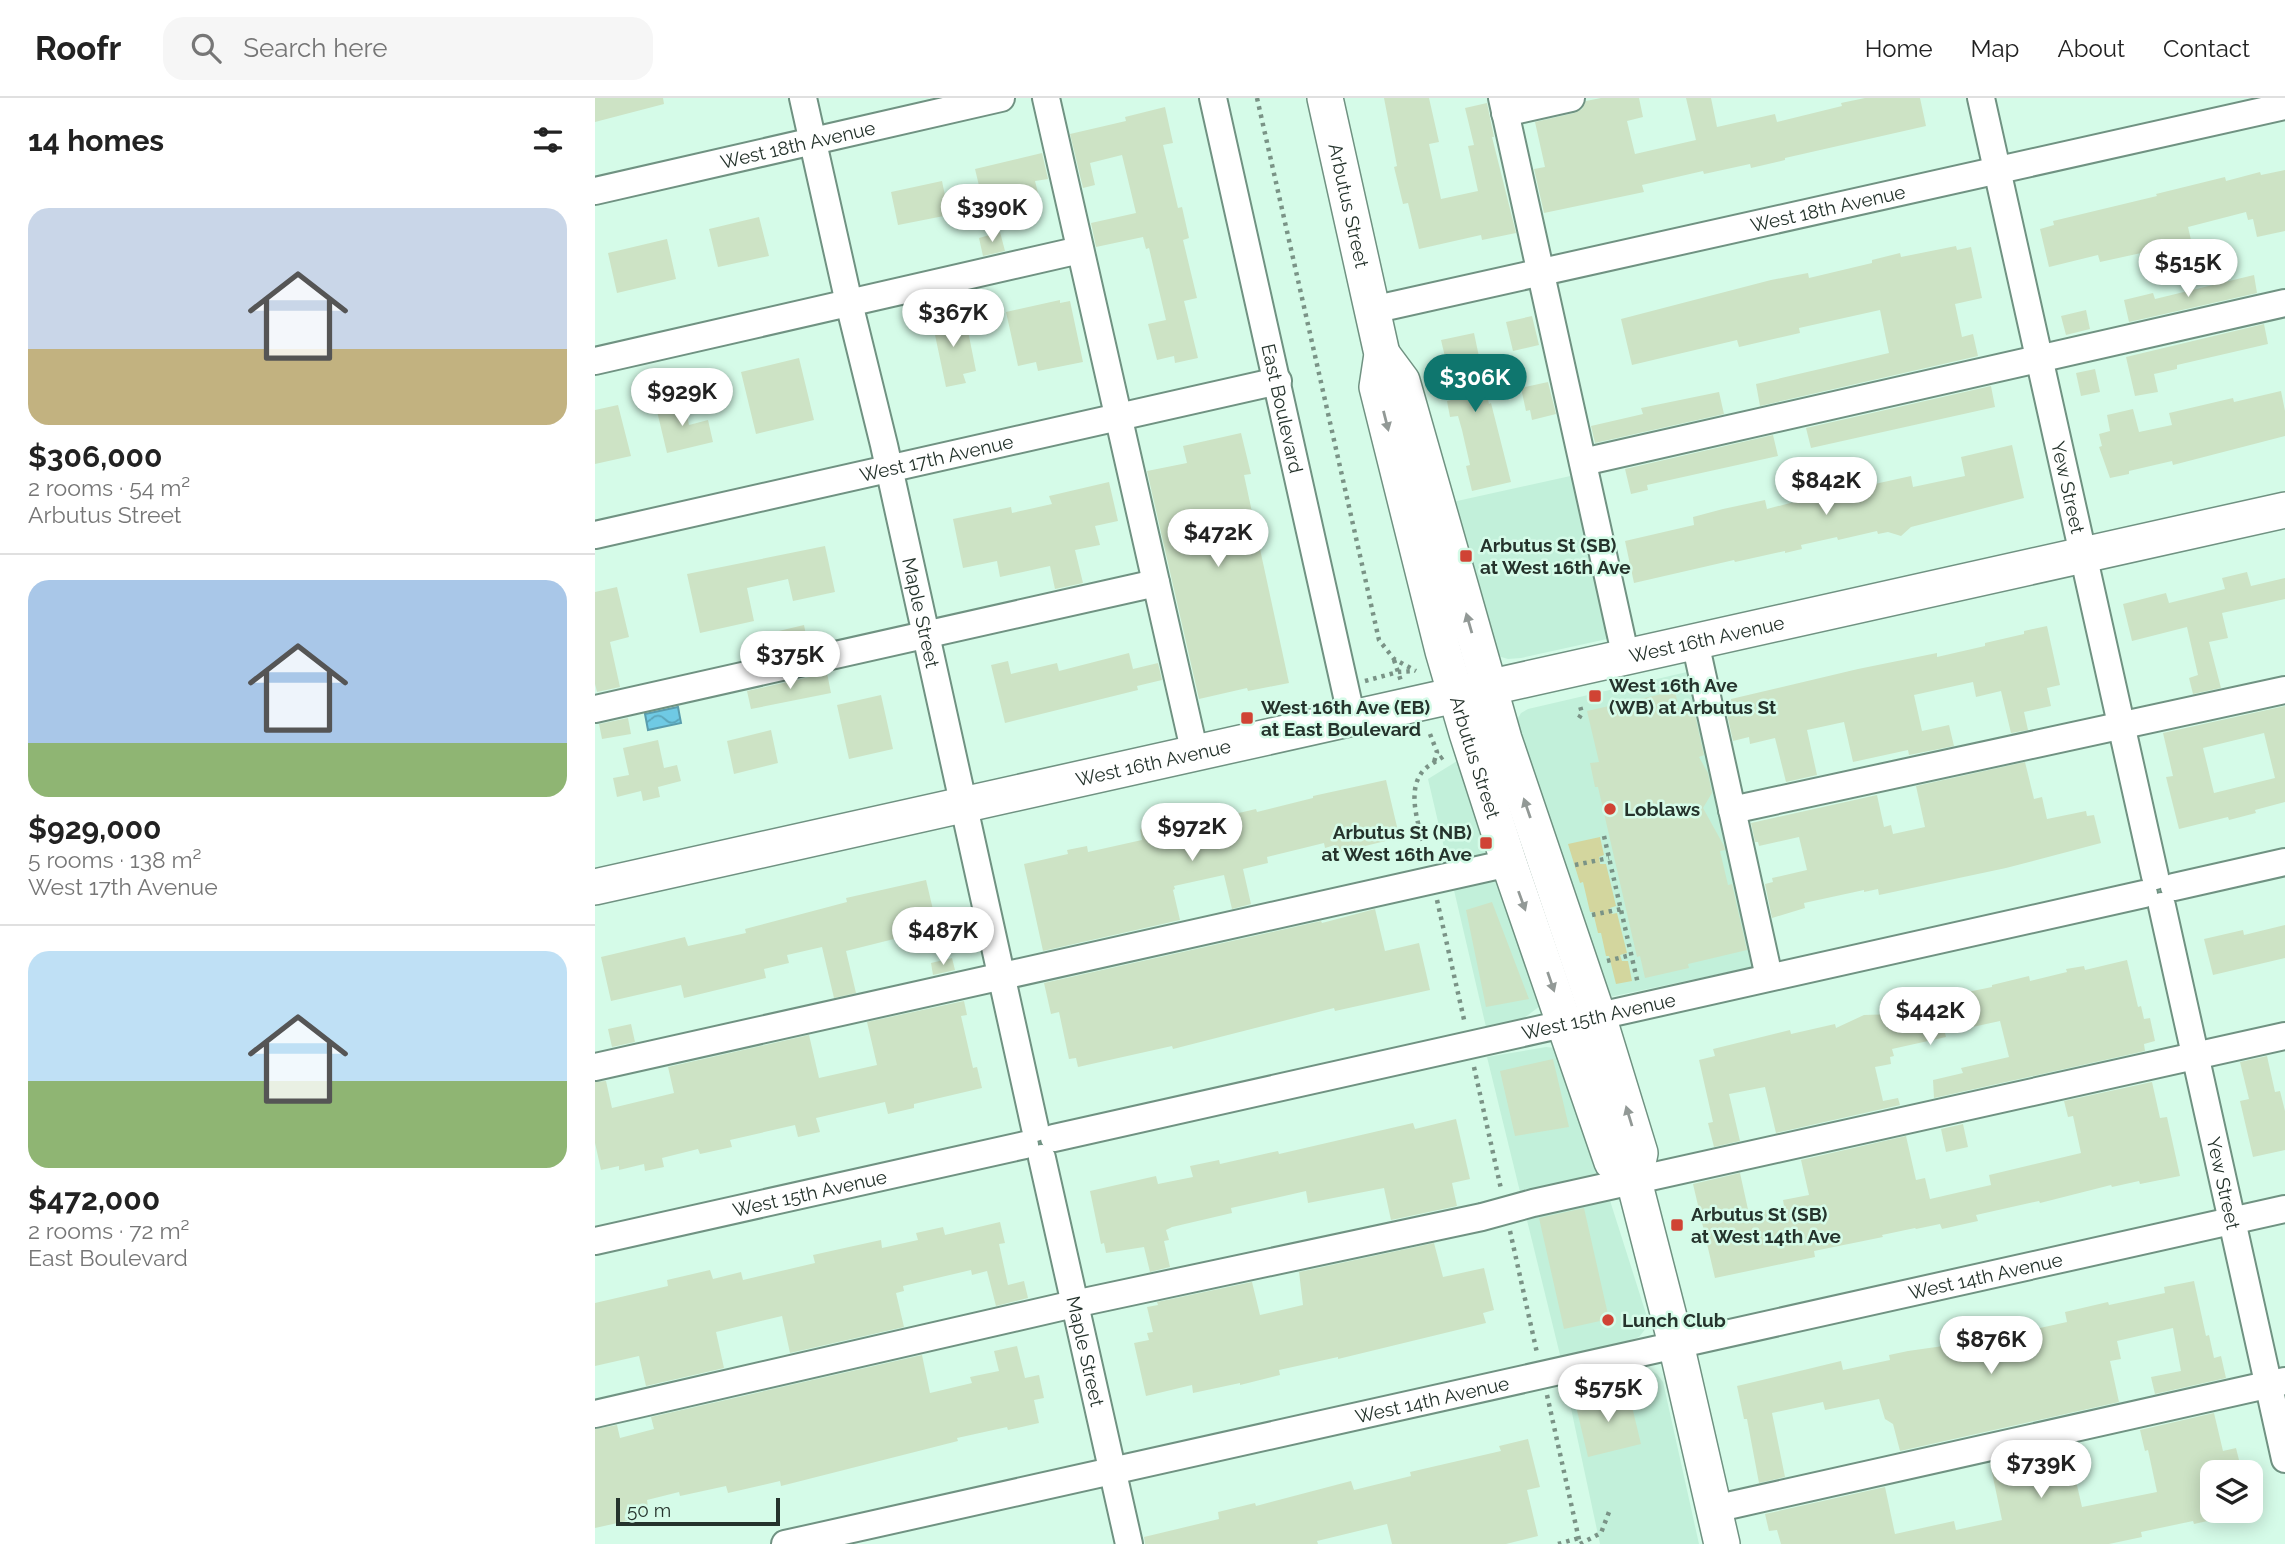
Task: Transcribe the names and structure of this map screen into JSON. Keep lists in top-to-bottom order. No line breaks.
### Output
{"streets":{"main road":["Arbutus Street","West 16th Avenue"],"street":["West 18th Avenue","East Boulevard","West 17th Avenue","Yew Street","Maple Street","West 15th Avenue","West 14th Avenue"]},"crossings":[["West 18th Avenue","Arbutus Street"],["West 18th Avenue","Yew Street"],["West 18th Avenue","Maple Street"],["Arbutus Street","West 16th Avenue"],["Arbutus Street","West 15th Avenue"],["Arbutus Street","West 14th Avenue"],["East Boulevard","West 17th Avenue"],["East Boulevard","West 16th Avenue"],["West 17th Avenue","Maple Street"],["Yew Street","West 16th Avenue"],["Yew Street","West 15th Avenue"],["Yew Street","West 14th Avenue"],["Maple Street","West 16th Avenue"],["Maple Street","West 15th Avenue"],["Maple Street","West 14th Avenue"]],"places":{"transit":["Arbutus St (SB) at West 16th Ave","West 16th Ave (WB) at Arbutus St","West 16th Ave (EB) at East Boulevard","Arbutus St (NB) at West 16th Ave","Arbutus St (SB) at West 14th Ave"],"other":["Loblaws","Lunch Club"]},"scale_bar":"50 m","page":{"header":"Roofr","search":"Search here","nav":["Home","Map","About","Contact"],"heading":"14 homes","list":[{"name":"$306,000","note":"2 rooms · 54 m² · Arbutus Street"},{"name":"$929,000","note":"5 rooms · 138 m² · West 17th Avenue"},{"name":"$472,000","note":"2 rooms · 72 m² · East Boulevard"}],"price":["$390K","$515K","$367K","$306K","$929K","$842K","$472K","$375K","$972K","$487K","$442K","$876K","$575K","$739K"],"scale":"50 m"}}
